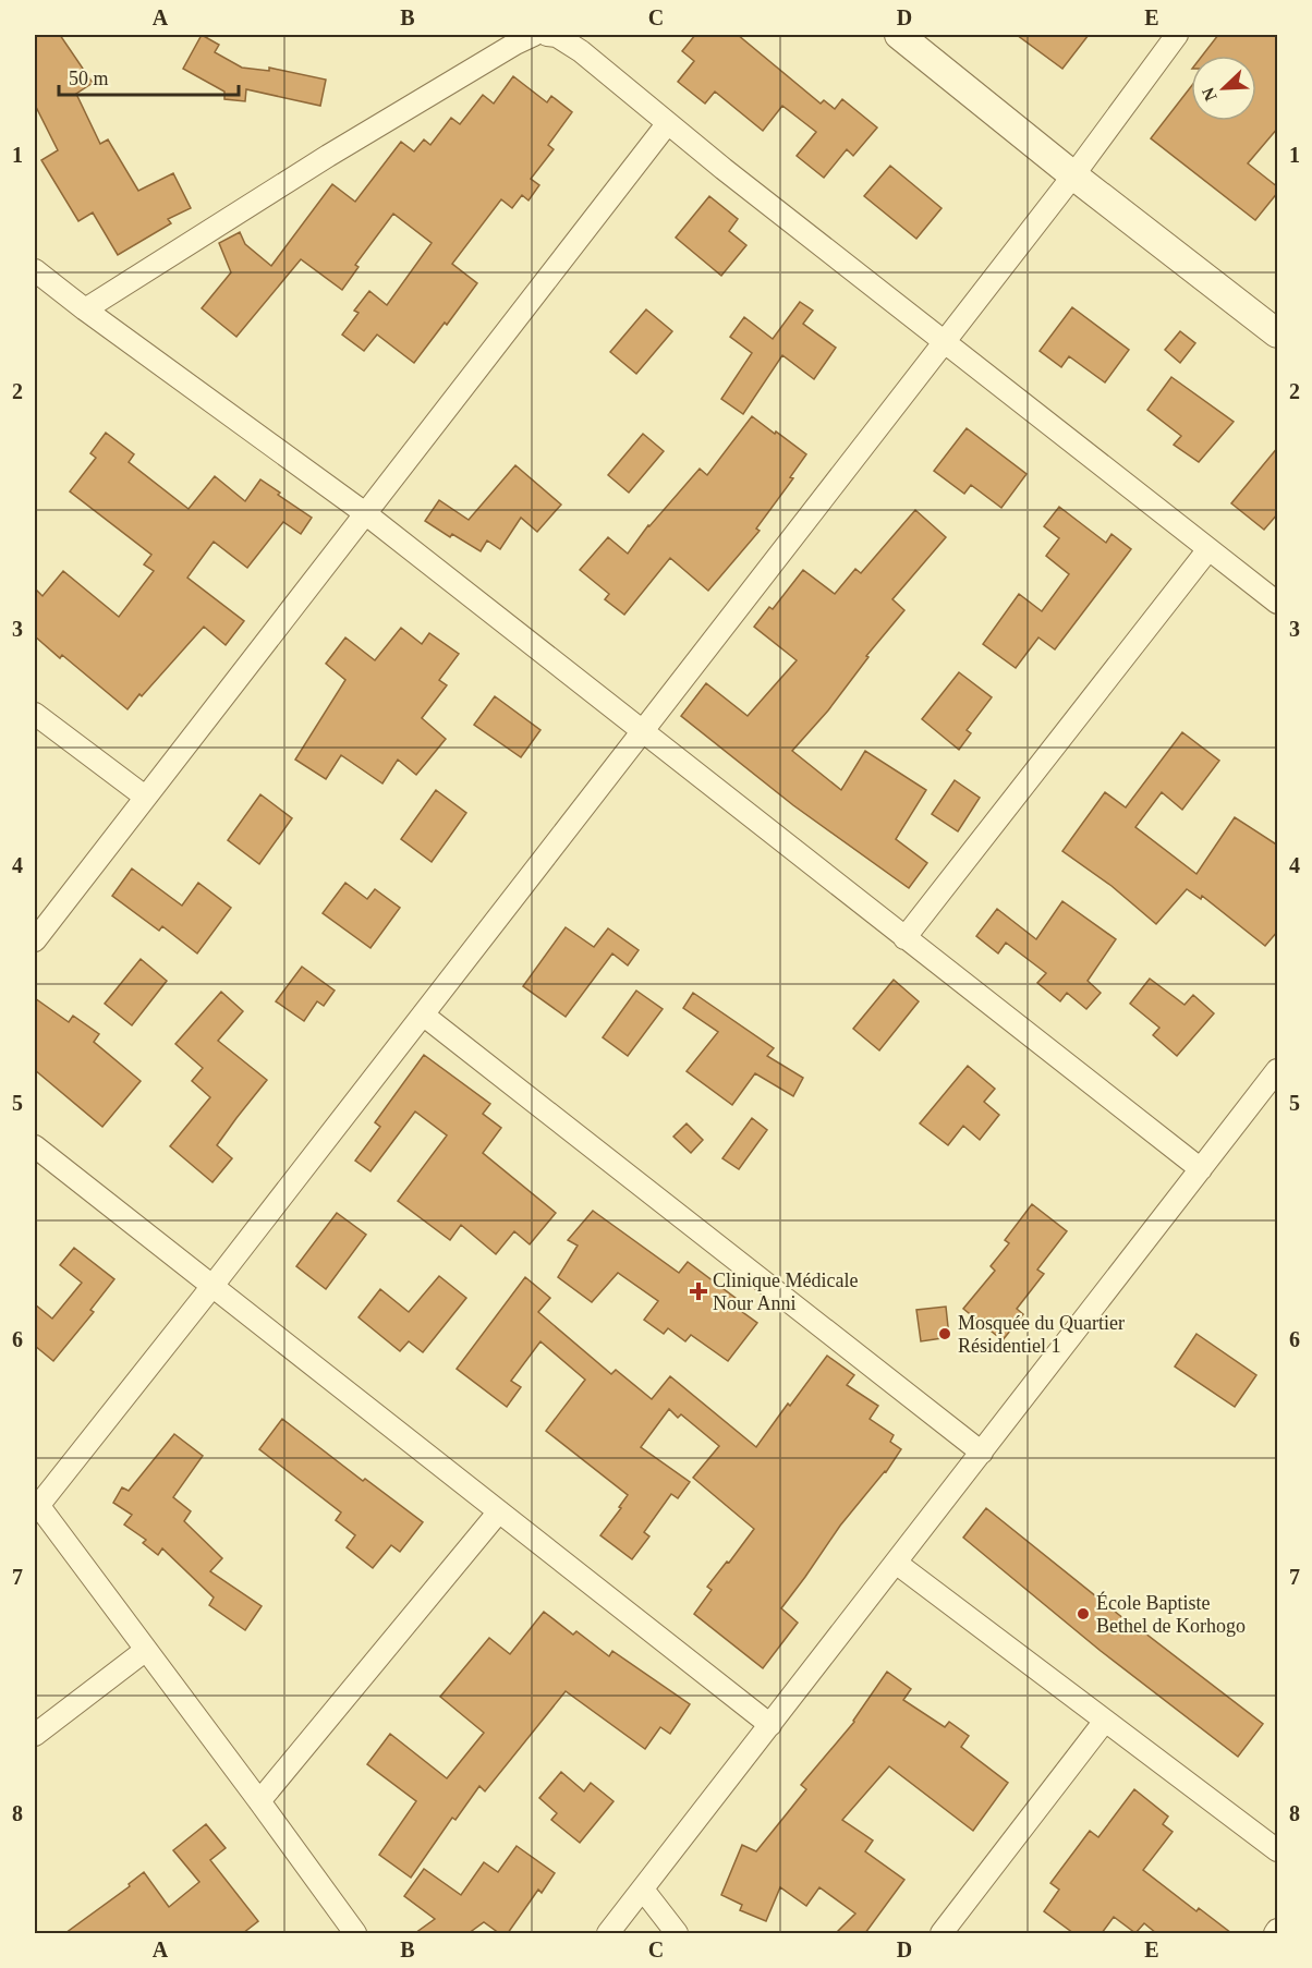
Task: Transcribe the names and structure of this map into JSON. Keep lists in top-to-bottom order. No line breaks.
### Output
{"places":{"health":["Clinique Médicale Nour Anni"],"other":["Mosquée du Quartier Résidentiel 1","École Baptiste Bethel de Korhogo"]},"scale_bar":"50 m","north":"bottom left","grid":{"columns":["A","B","C","D","E"],"rows":["1","2","3","4","5","6","7","8"]}}
